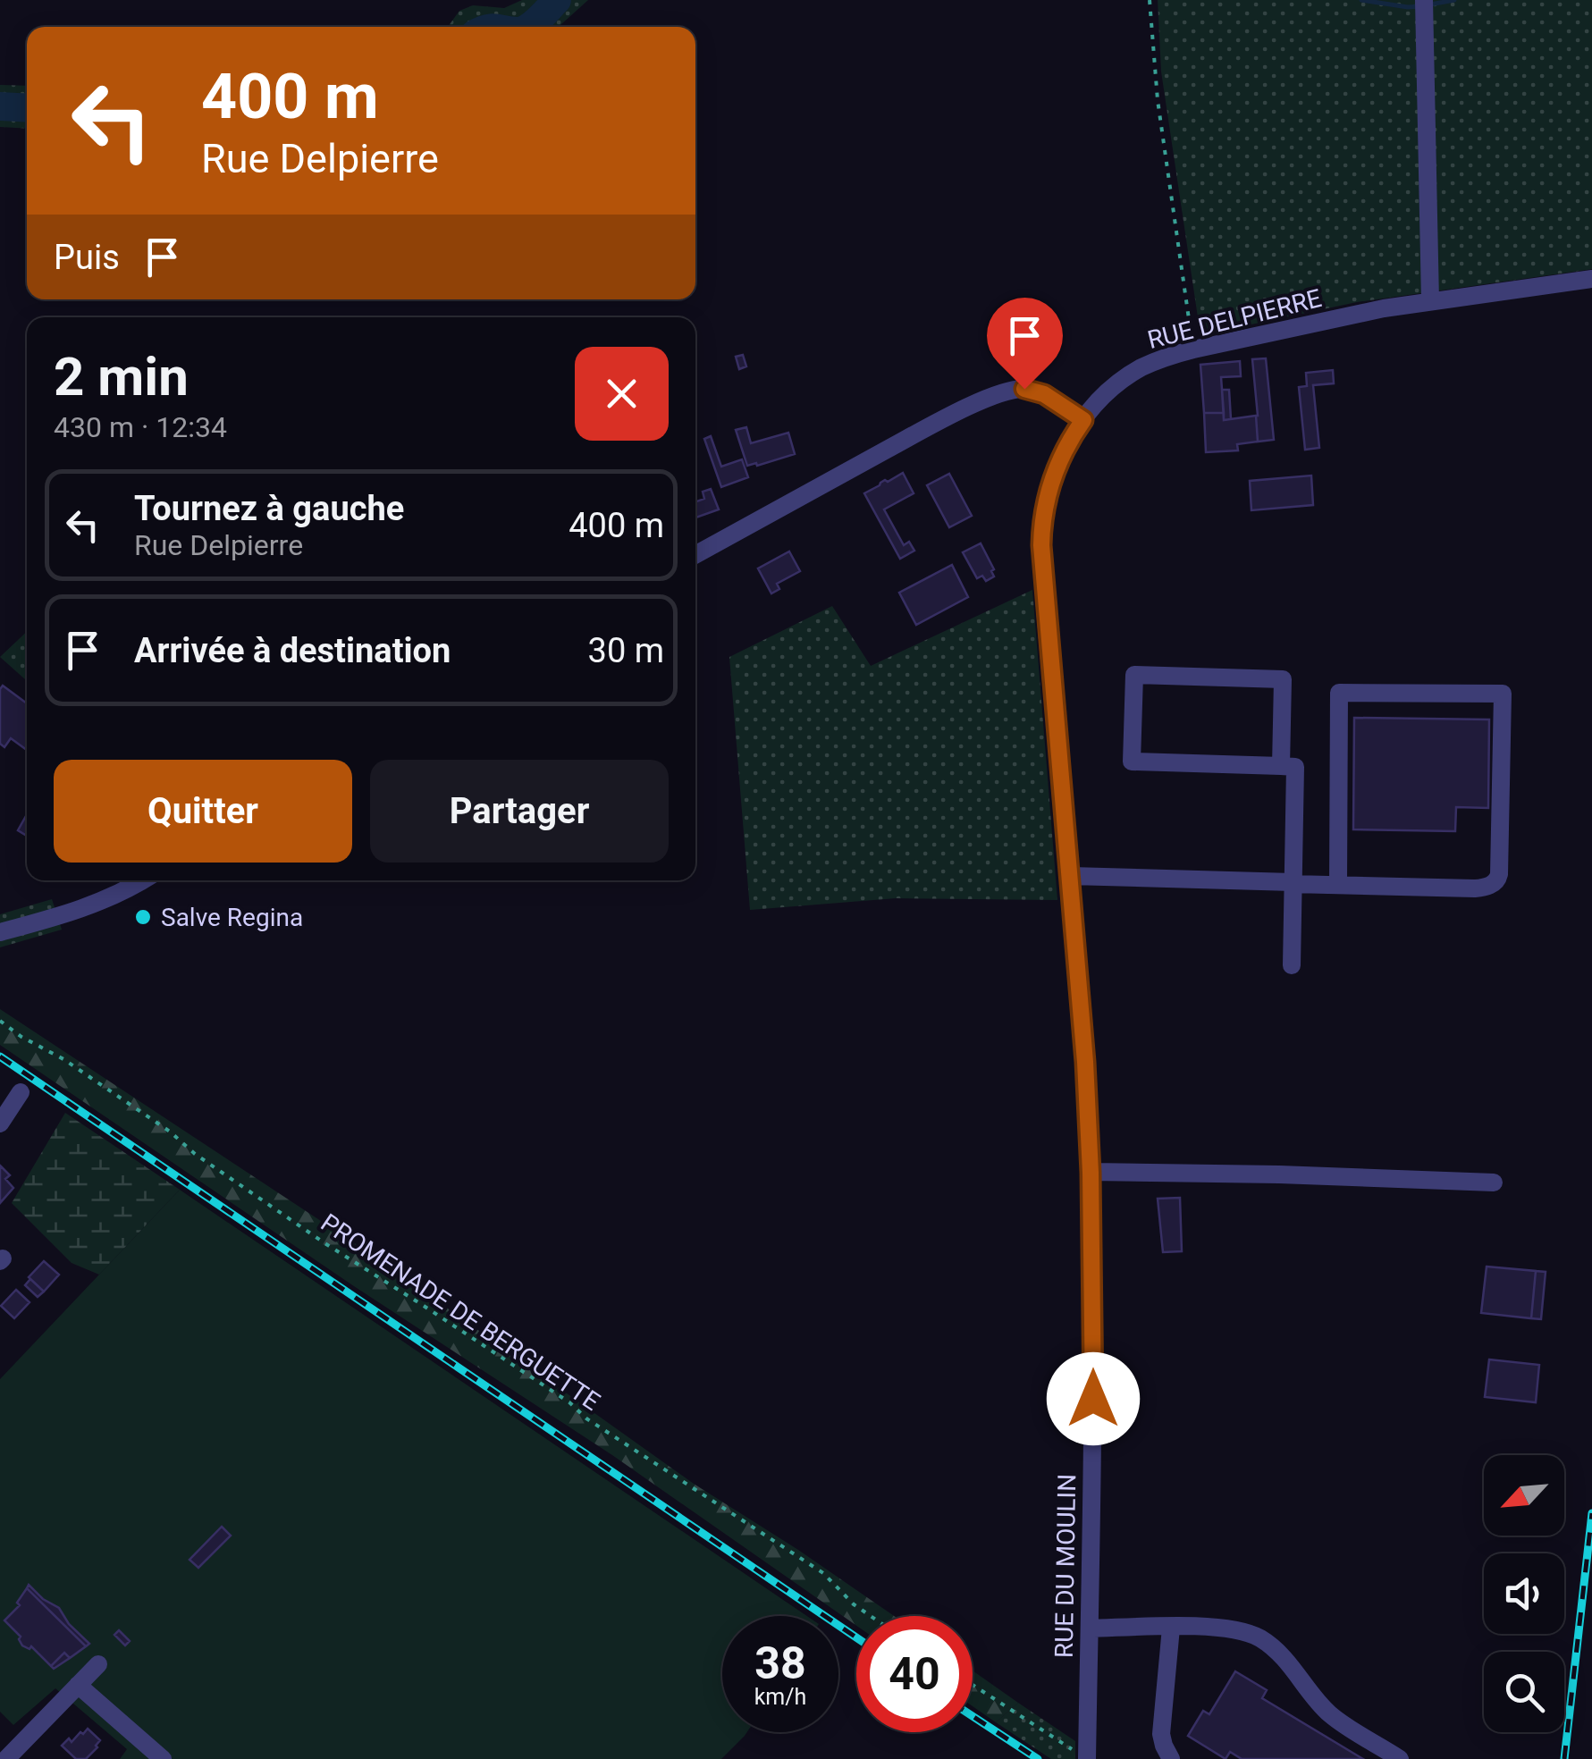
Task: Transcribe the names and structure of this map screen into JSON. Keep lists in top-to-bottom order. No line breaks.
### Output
{"streets":{"street":["RUE DELPIERRE","RUE DU MOULIN"],"path":["PROMENADE DE BERGUETTE"]},"crossings":[["RUE DELPIERRE","RUE DU MOULIN"]],"places":["Salve Regina"],"north":"bottom left","page":{"turn":["400 m","Rue Delpierre"],"then":"Puis","heading":["2 min","430 m · 12:34"],"list":[{"name":"Tournez à gauche","note":"Rue Delpierre","value":"400 m"},{"name":"Arrivée à destination","value":"30 m"}],"buttons":["Quitter","Partager"],"speed":"38 km/h","limit":"40"}}
